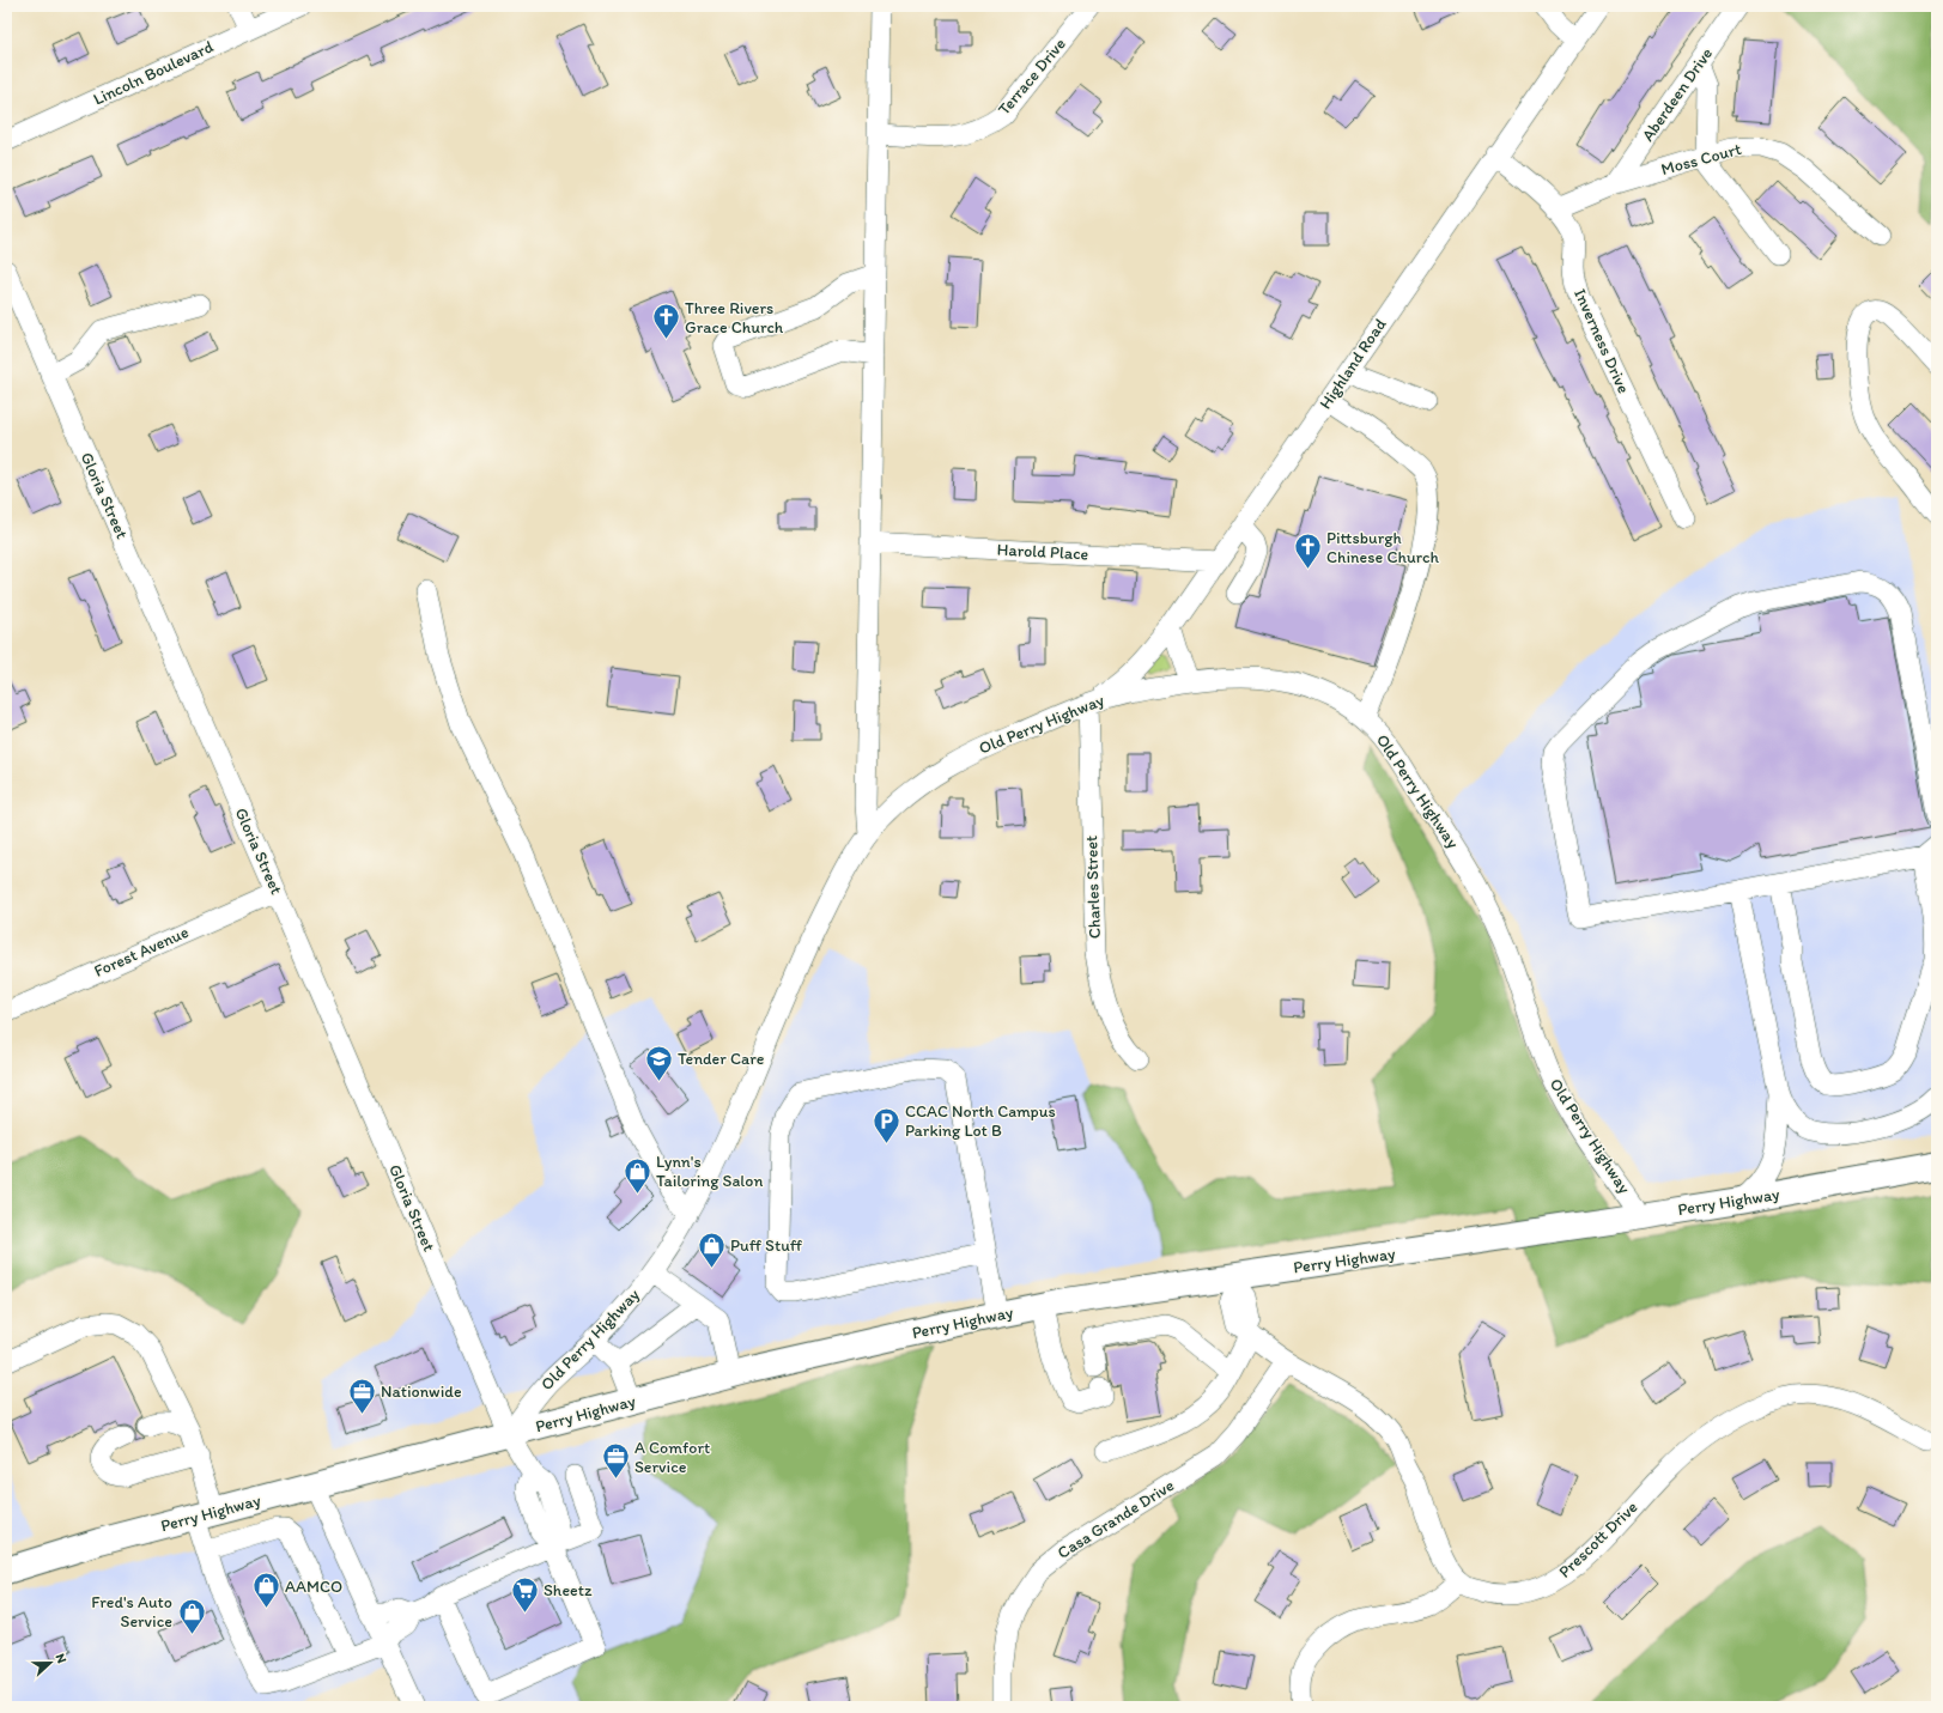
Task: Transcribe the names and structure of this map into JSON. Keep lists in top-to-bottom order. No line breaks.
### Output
{"streets":{"main road":["Perry Highway"],"street":["Lincoln Boulevard","Terrace Drive","Aberdeen Drive","Moss Court","Inverness Drive","Highland Road","Gloria Street","Harold Place","Old Perry Highway","Charles Street","Forest Avenue","Casa Grande Drive","Prescott Drive"]},"crossings":[["Aberdeen Drive","Moss Court"],["Moss Court","Inverness Drive"],["Inverness Drive","Highland Road"],["Highland Road","Harold Place"],["Highland Road","Old Perry Highway"],["Highland Road","Charles Street"],["Gloria Street","Old Perry Highway"],["Gloria Street","Forest Avenue"],["Gloria Street","Perry Highway"],["Old Perry Highway","Charles Street"],["Old Perry Highway","Perry Highway"]],"places":{"church":["Three Rivers Grace Church","Pittsburgh Chinese Church"],"school or university":["Tender Care"],"parking":["CCAC North Campus Parking Lot B"],"shop":["Lynn's Tailoring Salon","Puff Stuff","AAMCO","Fred's Auto Service"],"office":["Nationwide","A Comfort Service"],"supermarket":["Sheetz"]},"north":"right"}
